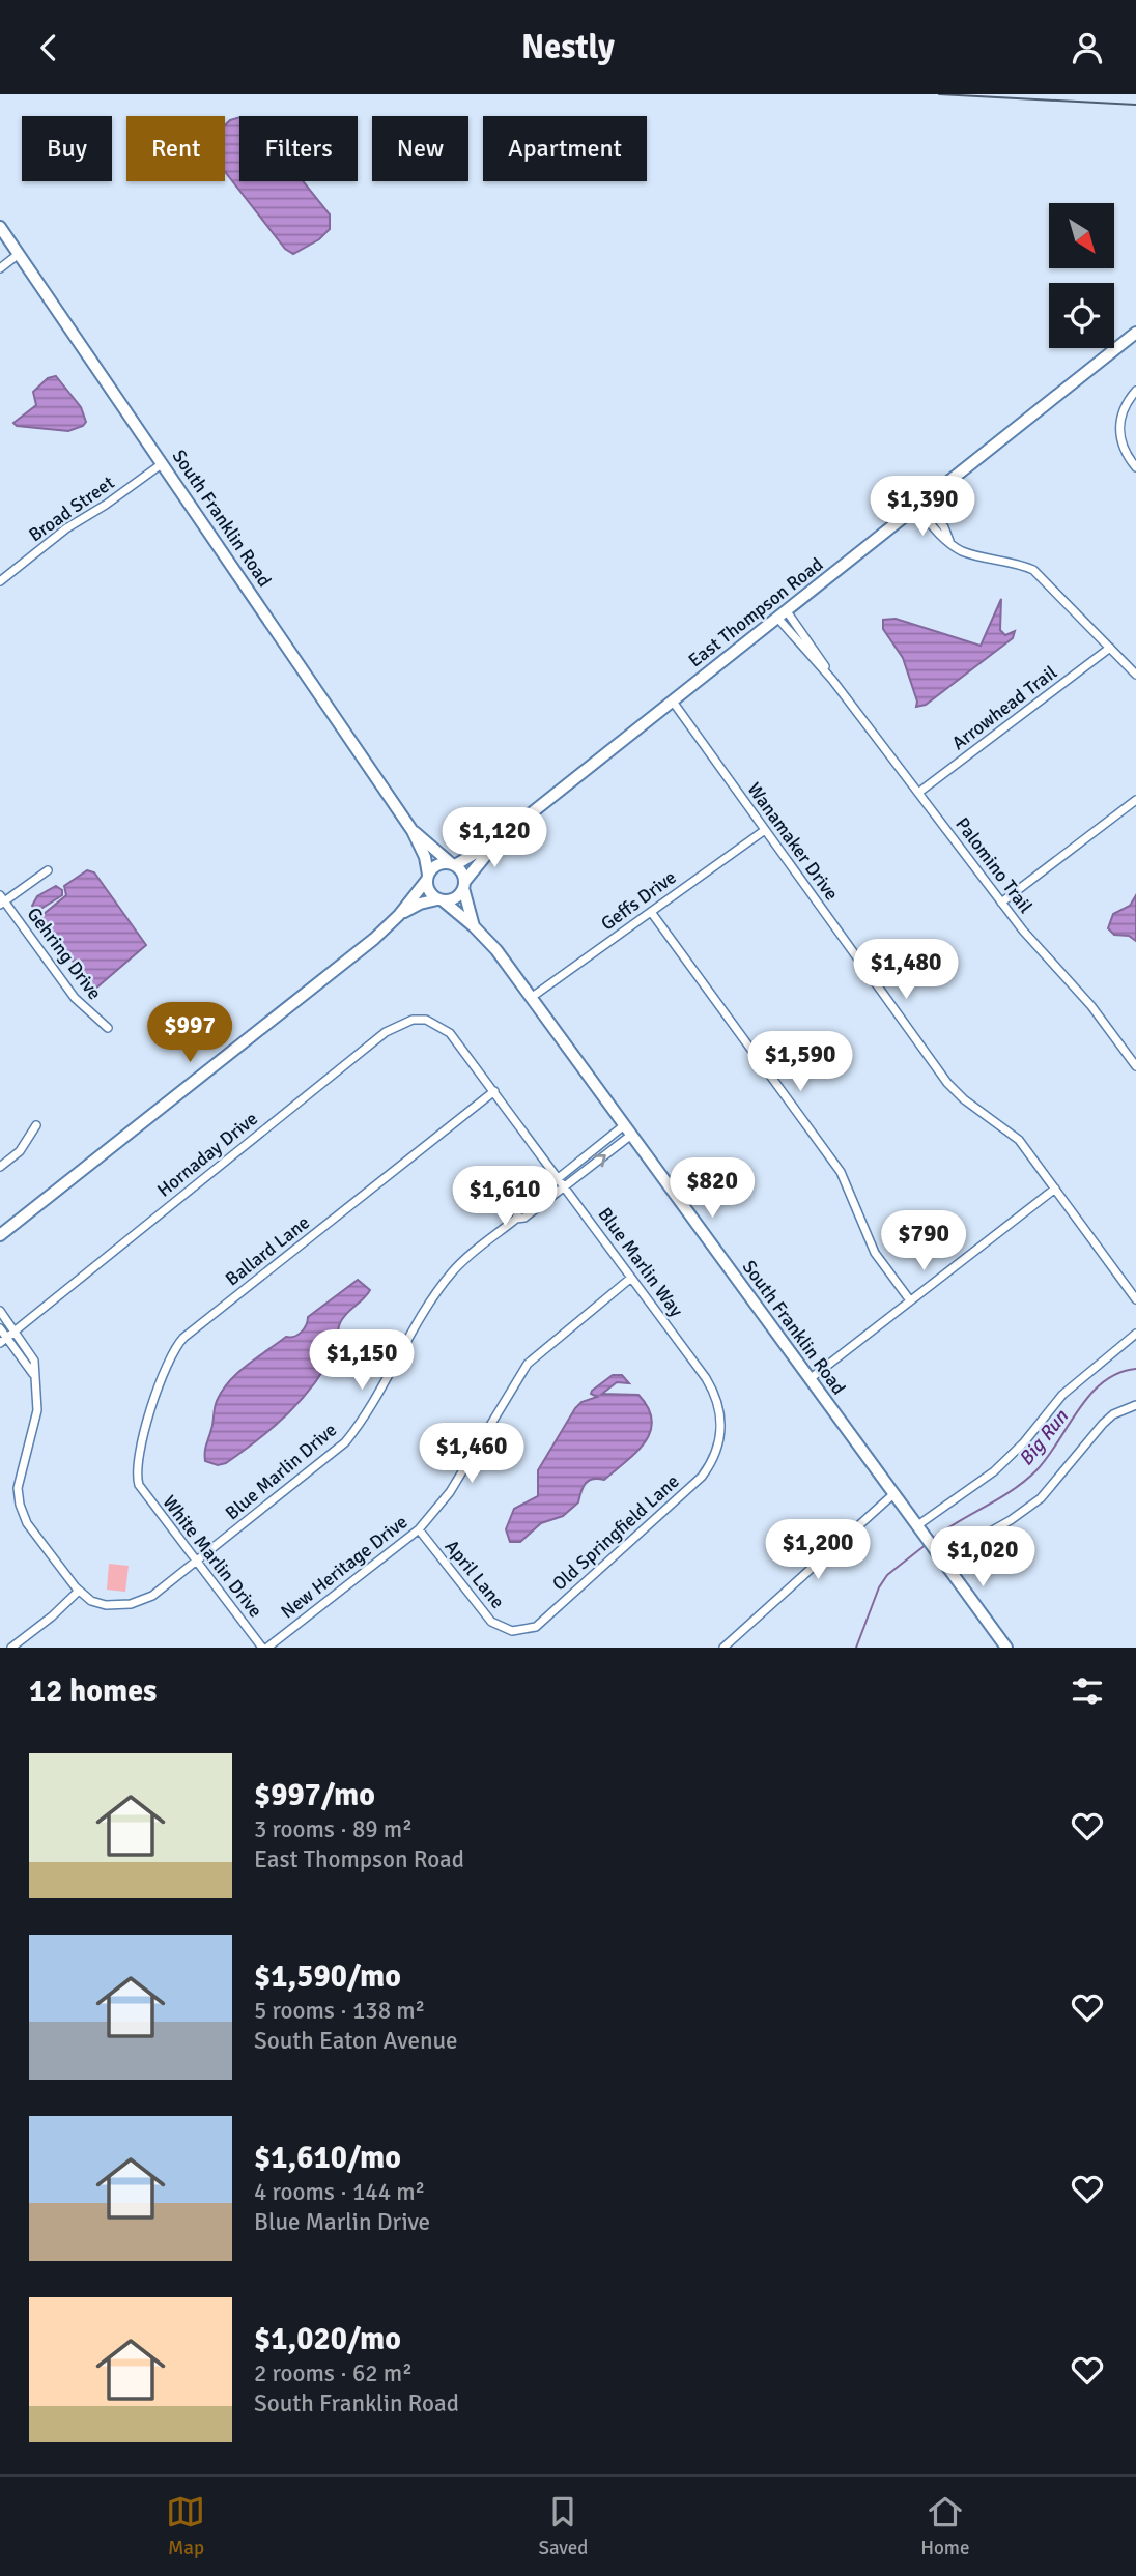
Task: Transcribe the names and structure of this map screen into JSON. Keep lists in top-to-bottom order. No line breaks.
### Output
{"streets":{"main road":["South Franklin Road","East Thompson Road"],"street":["Broad Street","Arrowhead Trail","Wanamaker Drive","Palomino Trail","Geffs Drive","Gehring Drive","Hornaday Drive","Ballard Lane","Blue Marlin Way","Blue Marlin Drive","Old Springfield Lane","White Marlin Drive","New Heritage Drive","April Lane"]},"crossings":[["Broad Street","South Franklin Road"],["South Franklin Road","East Thompson Road"],["South Franklin Road","Geffs Drive"],["South Franklin Road","Blue Marlin Drive"],["East Thompson Road","Wanamaker Drive"],["East Thompson Road","Palomino Trail"],["Arrowhead Trail","Palomino Trail"],["Wanamaker Drive","Geffs Drive"],["Hornaday Drive","Blue Marlin Way"],["Ballard Lane","Blue Marlin Way"],["Ballard Lane","White Marlin Drive"],["Blue Marlin Way","Blue Marlin Drive"],["Blue Marlin Way","Old Springfield Lane"],["Blue Marlin Way","New Heritage Drive"],["Blue Marlin Drive","White Marlin Drive"],["Old Springfield Lane","April Lane"],["New Heritage Drive","April Lane"]],"water":["Big Run"],"north":"bottom right","page":{"header":"Nestly","chip":["Buy","Rent","Filters","New","Apartment"],"price":["$1,390","$1,120","$1,480","$997","$1,590","$820","$1,610","$790","$1,150","$1,460","$1,200","$1,020"],"heading":"12 homes","list":[{"name":"$997/mo","note":"3 rooms · 89 m² · East Thompson Road"},{"name":"$1,590/mo","note":"5 rooms · 138 m² · South Eaton Avenue"},{"name":"$1,610/mo","note":"4 rooms · 144 m² · Blue Marlin Drive"},{"name":"$1,020/mo","note":"2 rooms · 62 m² · South Franklin Road"}],"tabs":["Map","Saved","Home"]}}
